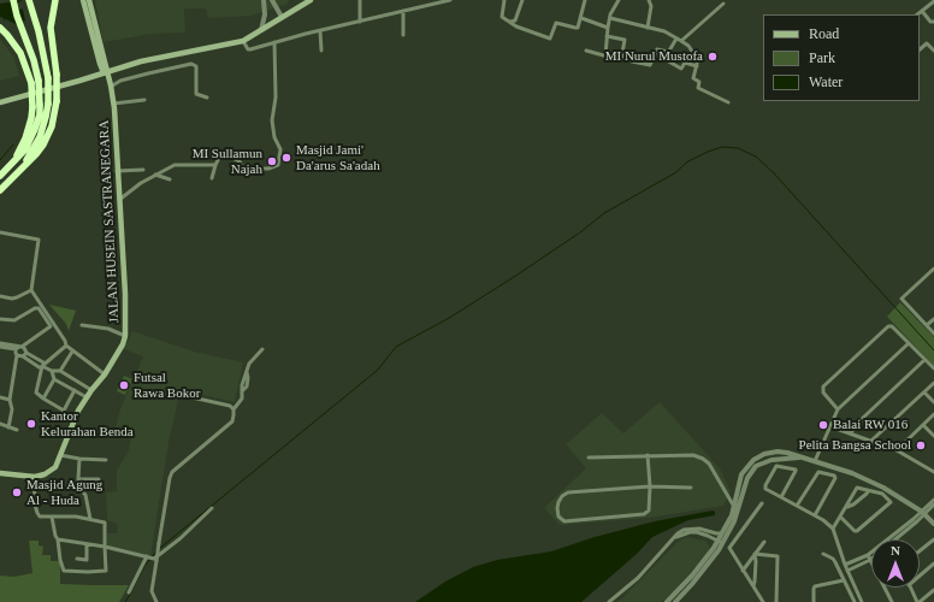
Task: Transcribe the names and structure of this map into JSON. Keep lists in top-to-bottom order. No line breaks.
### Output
{"streets":{"main road":["JALAN HUSEIN SASTRANEGARA"]},"places":["MI Nurul Mustofa","Masjid Jami' Da'arus Sa'adah","MI Sullamun Najah","Futsal Rawa Bokor","Kantor Kelurahan Benda","Balai RW 016","Pelita Bangsa School","Masjid Agung Al - Huda"],"legend":["Road","Park","Water"],"north":"top"}
